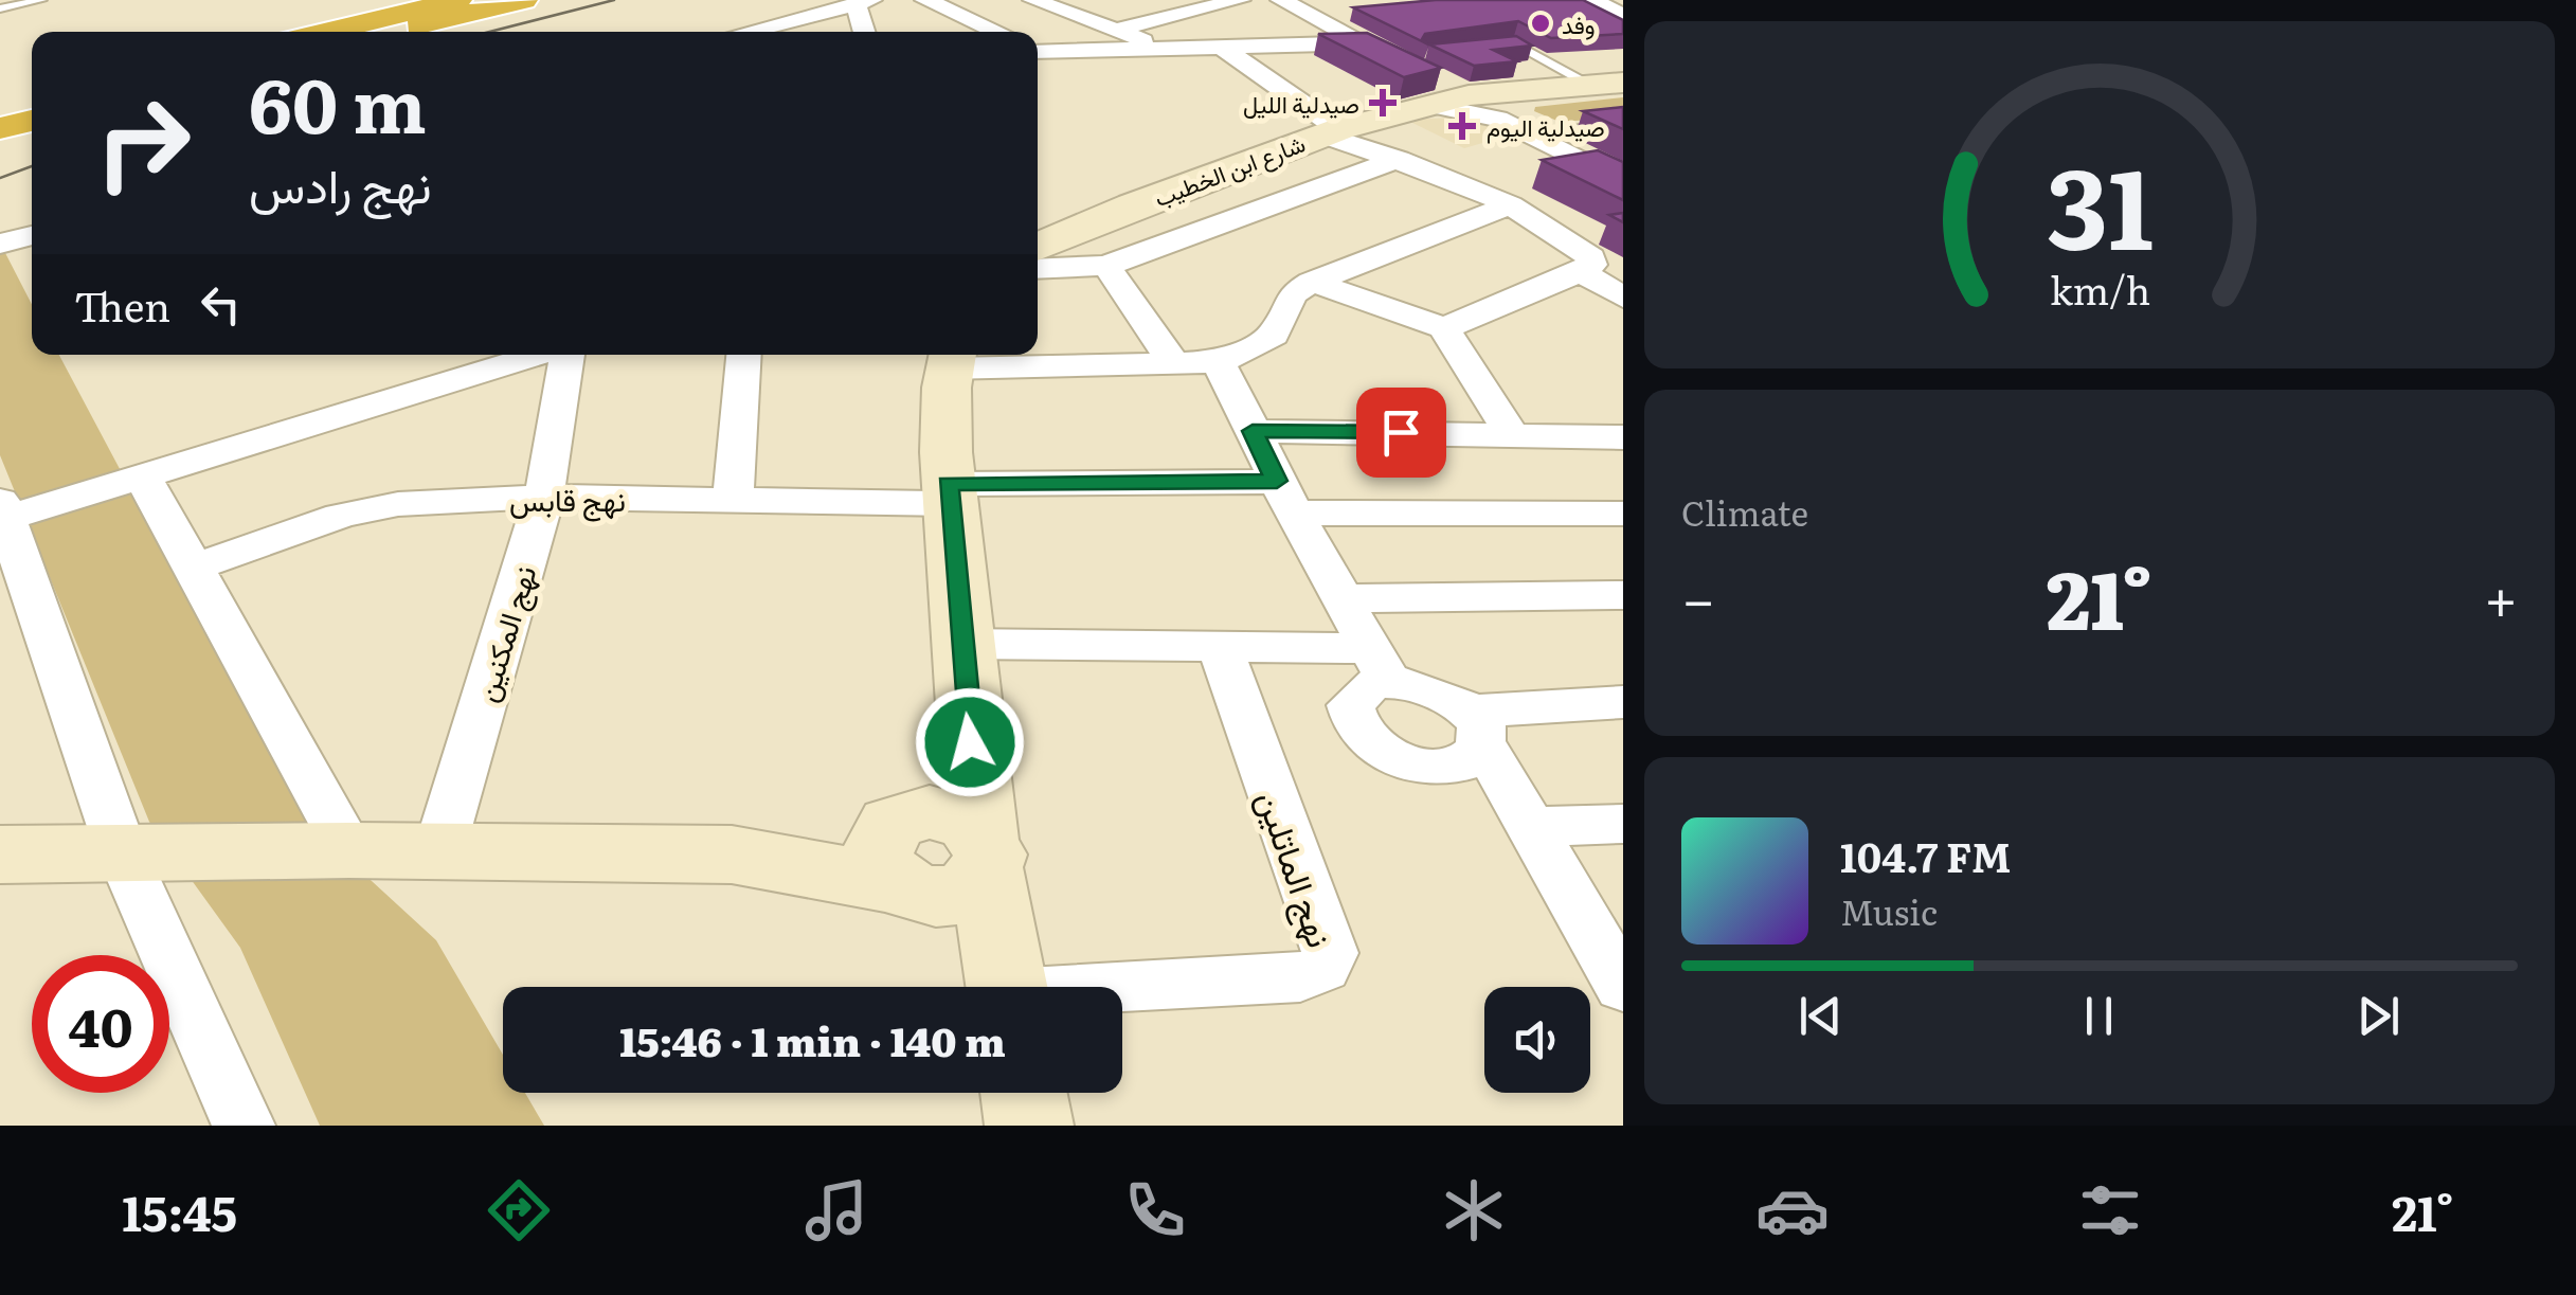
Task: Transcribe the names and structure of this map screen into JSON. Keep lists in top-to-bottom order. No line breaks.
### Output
{"streets":{"street":["شارع ابن الخطيب","نهج قابس","نهج المكنين","نهج الماتلين"]},"crossings":[["نهج قابس","نهج المكنين"]],"places":{"other":["وفد"],"health":["صيدلية الليل","صيدلية اليوم"]},"page":{"turn":["60 m","نهج رادس"],"then":"Then","tile":"Climate","heat":["−","21°","+"],"song":["104.7 FM","Music"],"limit":"40","trip":"15:46 · 1 min · 140 m","tabs":["15:45","21°"],"gauge":["31","km/h"]}}
